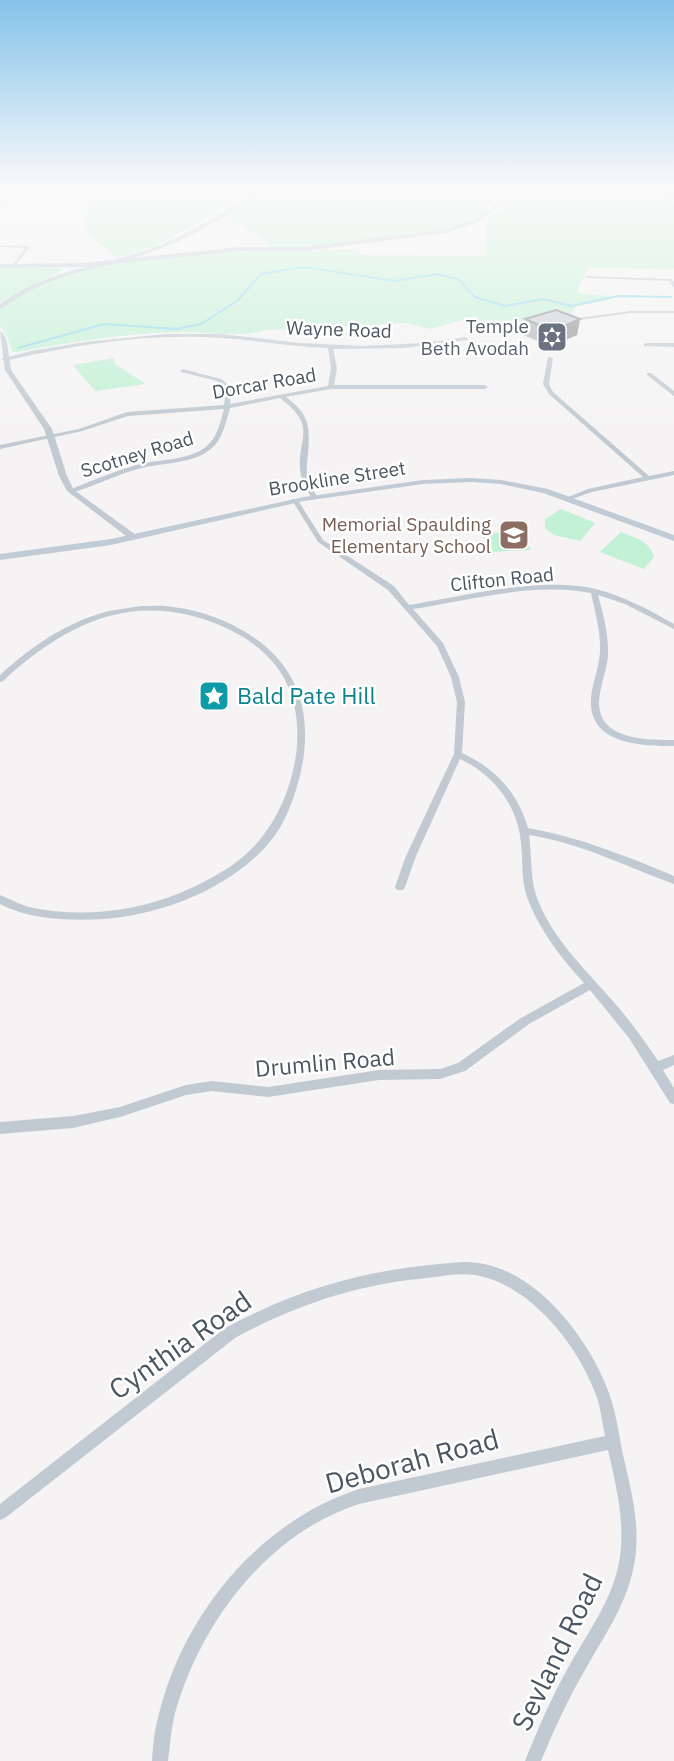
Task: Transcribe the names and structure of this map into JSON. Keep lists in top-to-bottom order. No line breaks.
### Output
{"streets":{"main road":["Brookline Street"],"street":["Wayne Road","Dorcar Road","Scotney Road","Clifton Road","Drumlin Road","Cynthia Road","Deborah Road","Sevland Road"]},"crossings":[["Dorcar Road","Scotney Road"],["Cynthia Road","Deborah Road"],["Cynthia Road","Sevland Road"],["Deborah Road","Sevland Road"]],"places":{"synagogue":["Temple Beth Avodah"],"school or university":["Memorial Spaulding Elementary School"],"place":["Bald Pate Hill"]}}
